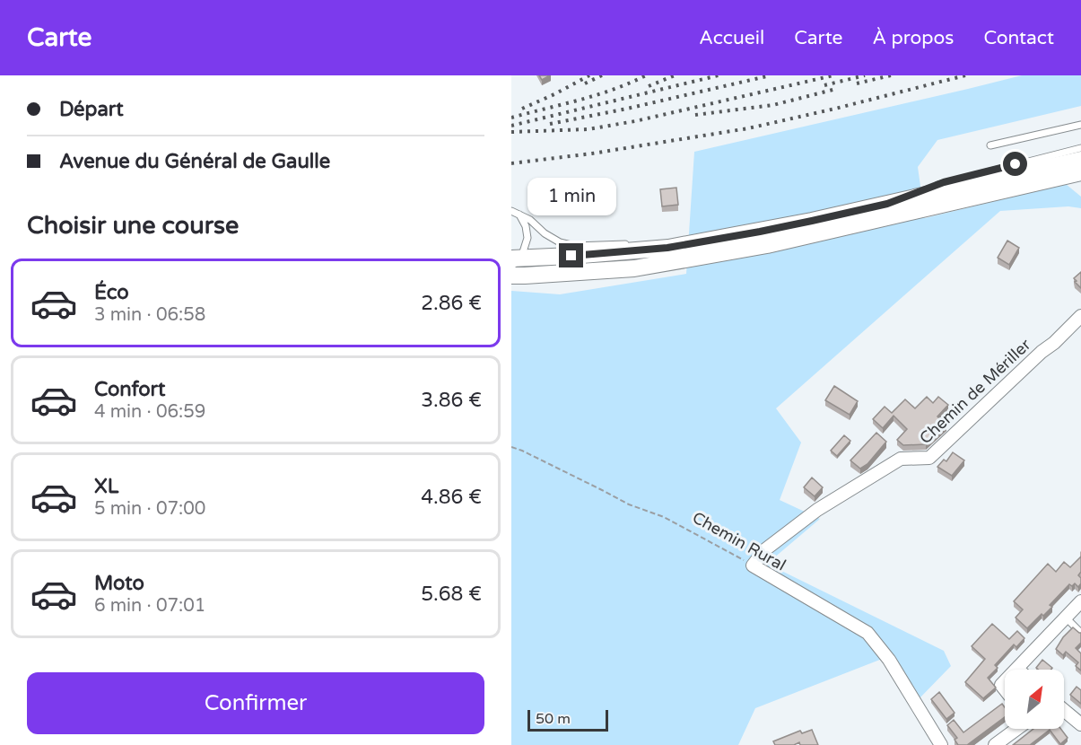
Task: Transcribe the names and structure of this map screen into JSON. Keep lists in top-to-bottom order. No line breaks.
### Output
{"streets":{"street":["Chemin de Mériller","Chemin Rural"]},"crossings":[["Chemin de Mériller","Chemin Rural"]],"scale_bar":"50 m","north":"top right","page":{"header":"Carte","nav":["Accueil","Carte","À propos","Contact"],"banner":["Départ","Avenue du Général de Gaulle"],"bubble":"1 min","heading":"Choisir une course","list":[{"name":"Éco","note":"3 min · 06:58","value":"2.86 €"},{"name":"Confort","note":"4 min · 06:59","value":"3.86 €"},{"name":"XL","note":"5 min · 07:00","value":"4.86 €"},{"name":"Moto","note":"6 min · 07:01","value":"5.68 €"}],"buttons":"Confirmer","scale":"50 m"}}
